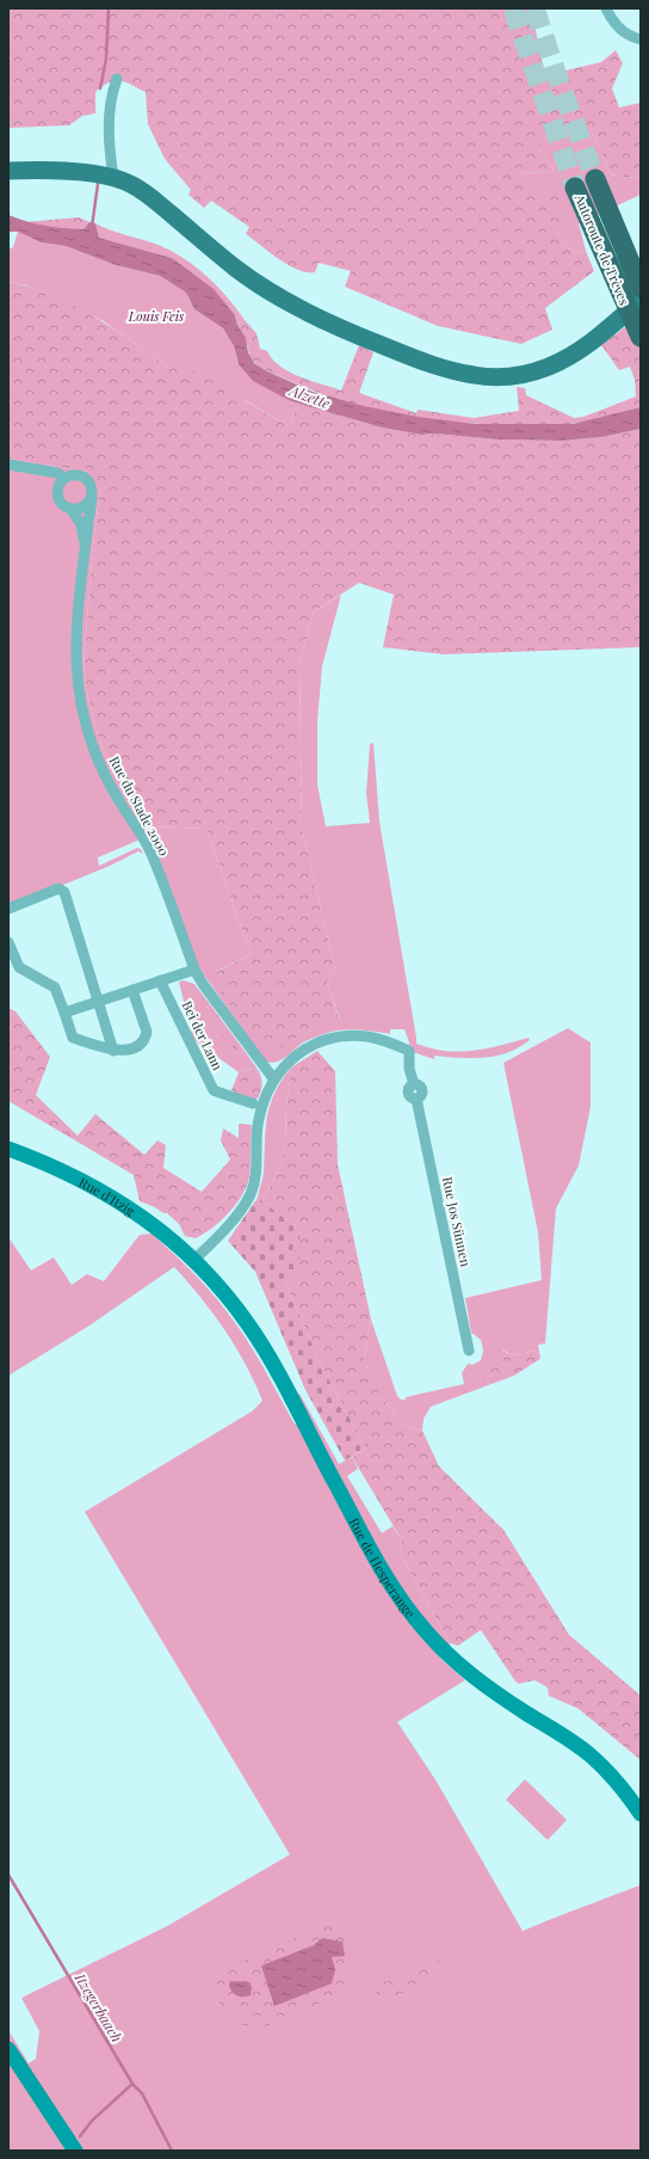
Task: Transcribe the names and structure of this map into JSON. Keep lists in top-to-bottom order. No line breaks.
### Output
{"streets":{"highway":["Autoroute de Trèves"],"main road":["Rue d'Itzig","Rue de Hesperange"],"street":["Rue du Stade 2000","Bei der Lann","Rue Jos Sünnen"]},"crossings":[["Rue du Stade 2000","Rue Jos Sünnen"],["Rue d'Itzig","Rue de Hesperange"]],"water":["Alzette","Itzegerbaach"],"parks":["Louis Feis"]}
